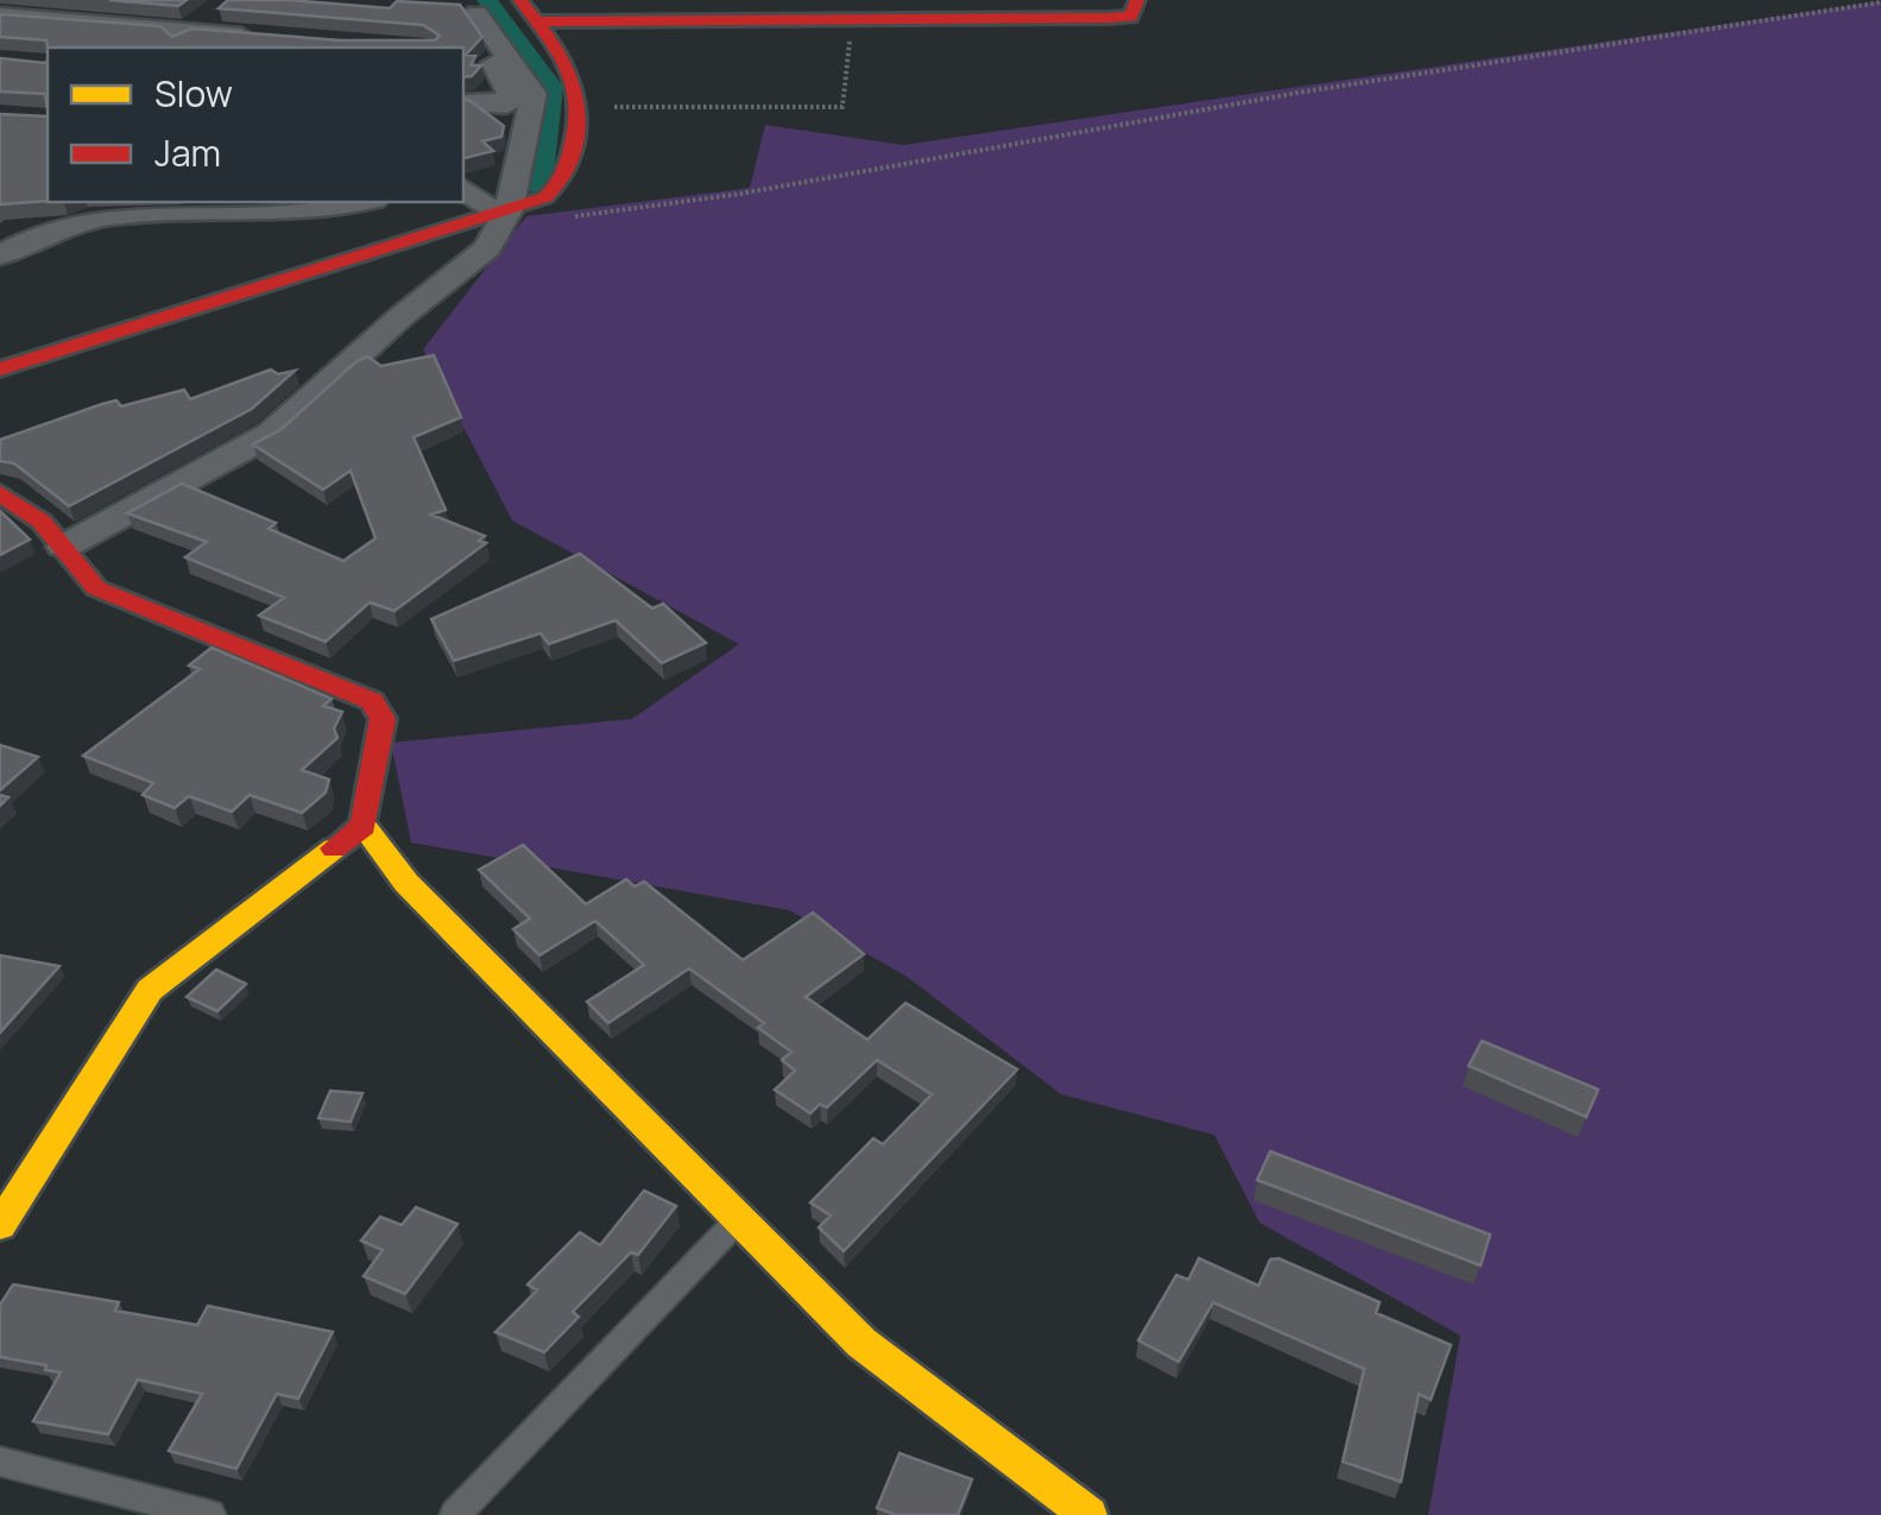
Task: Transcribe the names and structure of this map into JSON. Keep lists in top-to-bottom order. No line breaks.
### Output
{"legend":["Slow","Jam"]}
